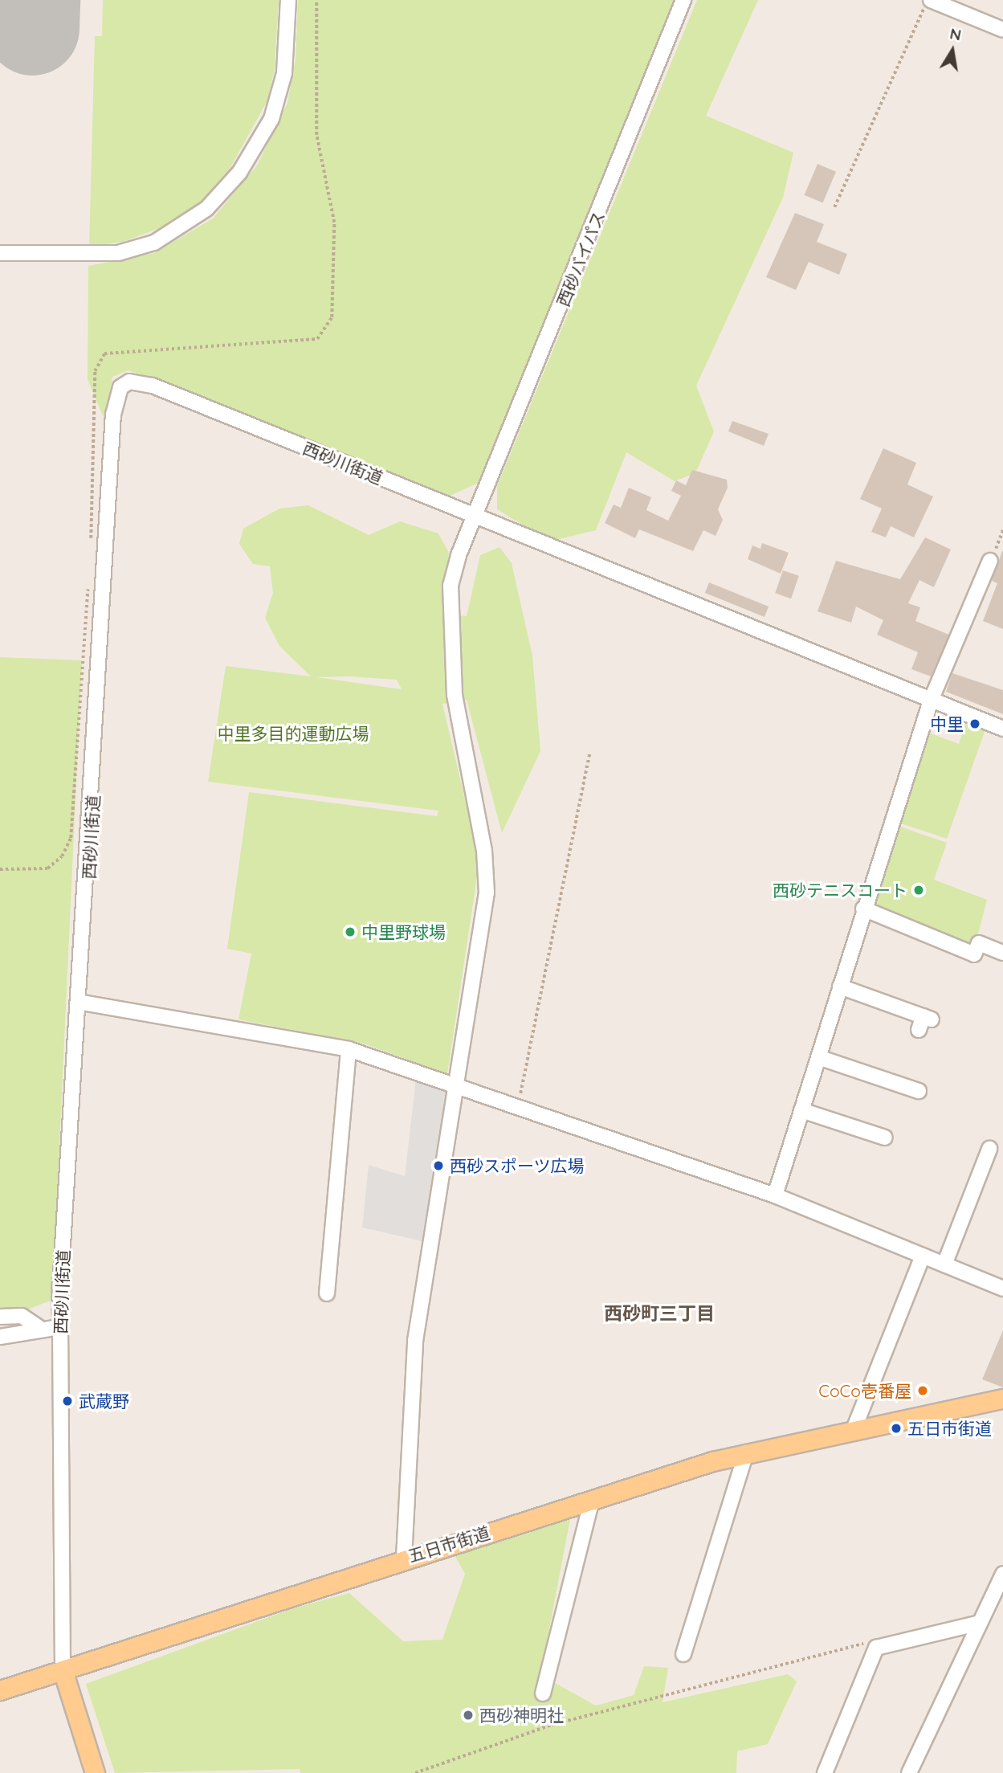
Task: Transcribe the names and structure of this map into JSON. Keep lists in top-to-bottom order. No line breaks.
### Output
{"streets":{"main road":["五日市街道"],"street":["西砂バイパス","西砂川街道"]},"crossings":[["西砂バイパス","西砂川街道"],["西砂バイパス","五日市街道"],["西砂川街道","五日市街道"]],"districts":["西砂町三丁目"],"parks":["中里多目的運動広場"],"places":["中里","西砂テニスコート","中里野球場","西砂スポーツ広場","CoCo壱番屋","武蔵野","五日市街道","西砂神明社"],"north":"top"}
